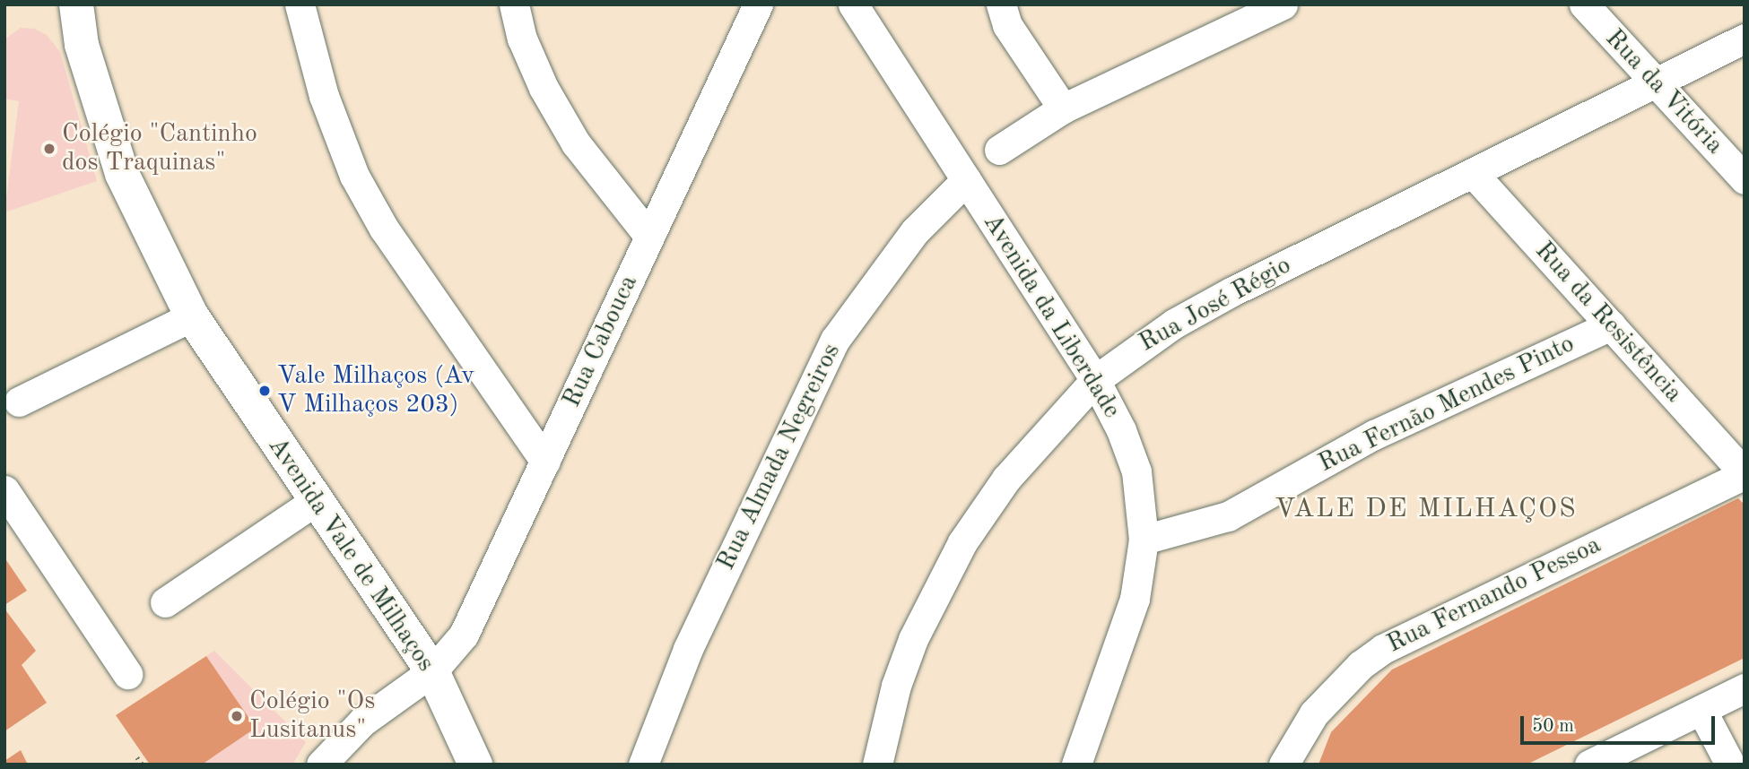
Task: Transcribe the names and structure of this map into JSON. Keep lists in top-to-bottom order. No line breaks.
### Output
{"streets":{"street":["Rua da Vitória","Rua José Régio","Avenida da Liberdade","Rua da Resistência","Rua Cabouca","Rua Fernão Mendes Pinto","Rua Almada Negreiros","Avenida Vale de Milhaços","Rua Fernando Pessoa"]},"crossings":[["Rua da Vitória","Rua José Régio"],["Rua José Régio","Avenida da Liberdade"],["Rua José Régio","Rua da Resistência"],["Avenida da Liberdade","Rua Fernão Mendes Pinto"],["Avenida da Liberdade","Rua Almada Negreiros"],["Rua da Resistência","Rua Fernão Mendes Pinto"],["Rua da Resistência","Rua Fernando Pessoa"],["Rua Cabouca","Avenida Vale de Milhaços"]],"districts":["VALE DE MILHAÇOS"],"places":["Colégio \"Cantinho dos Traquinas\"","Vale Milhaços (Av V Milhaços 203)","Colégio \"Os Lusitanus\""],"scale_bar":"50 m"}
